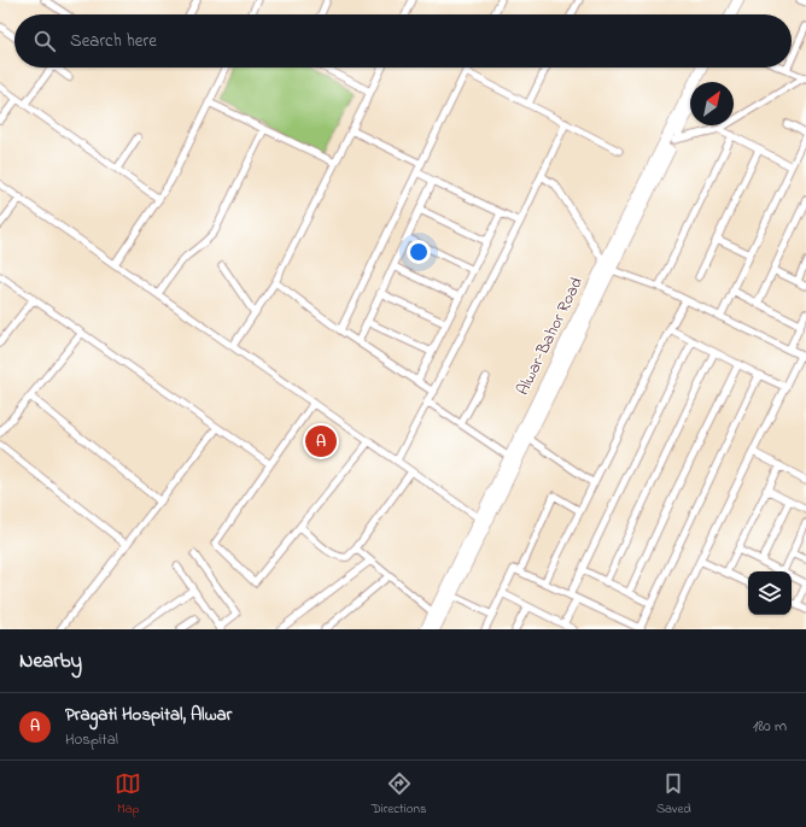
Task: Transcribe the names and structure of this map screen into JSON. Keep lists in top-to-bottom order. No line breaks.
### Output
{"streets":{"main road":["Alwar-Bahor Road"]},"north":"top right","page":{"search":"Search here","pins":"A","heading":"Nearby","list":[{"mark":"A","name":"Pragati Hospital, Alwar","note":"Hospital","value":"180 m"}],"nav":["Map","Directions","Saved"]}}
